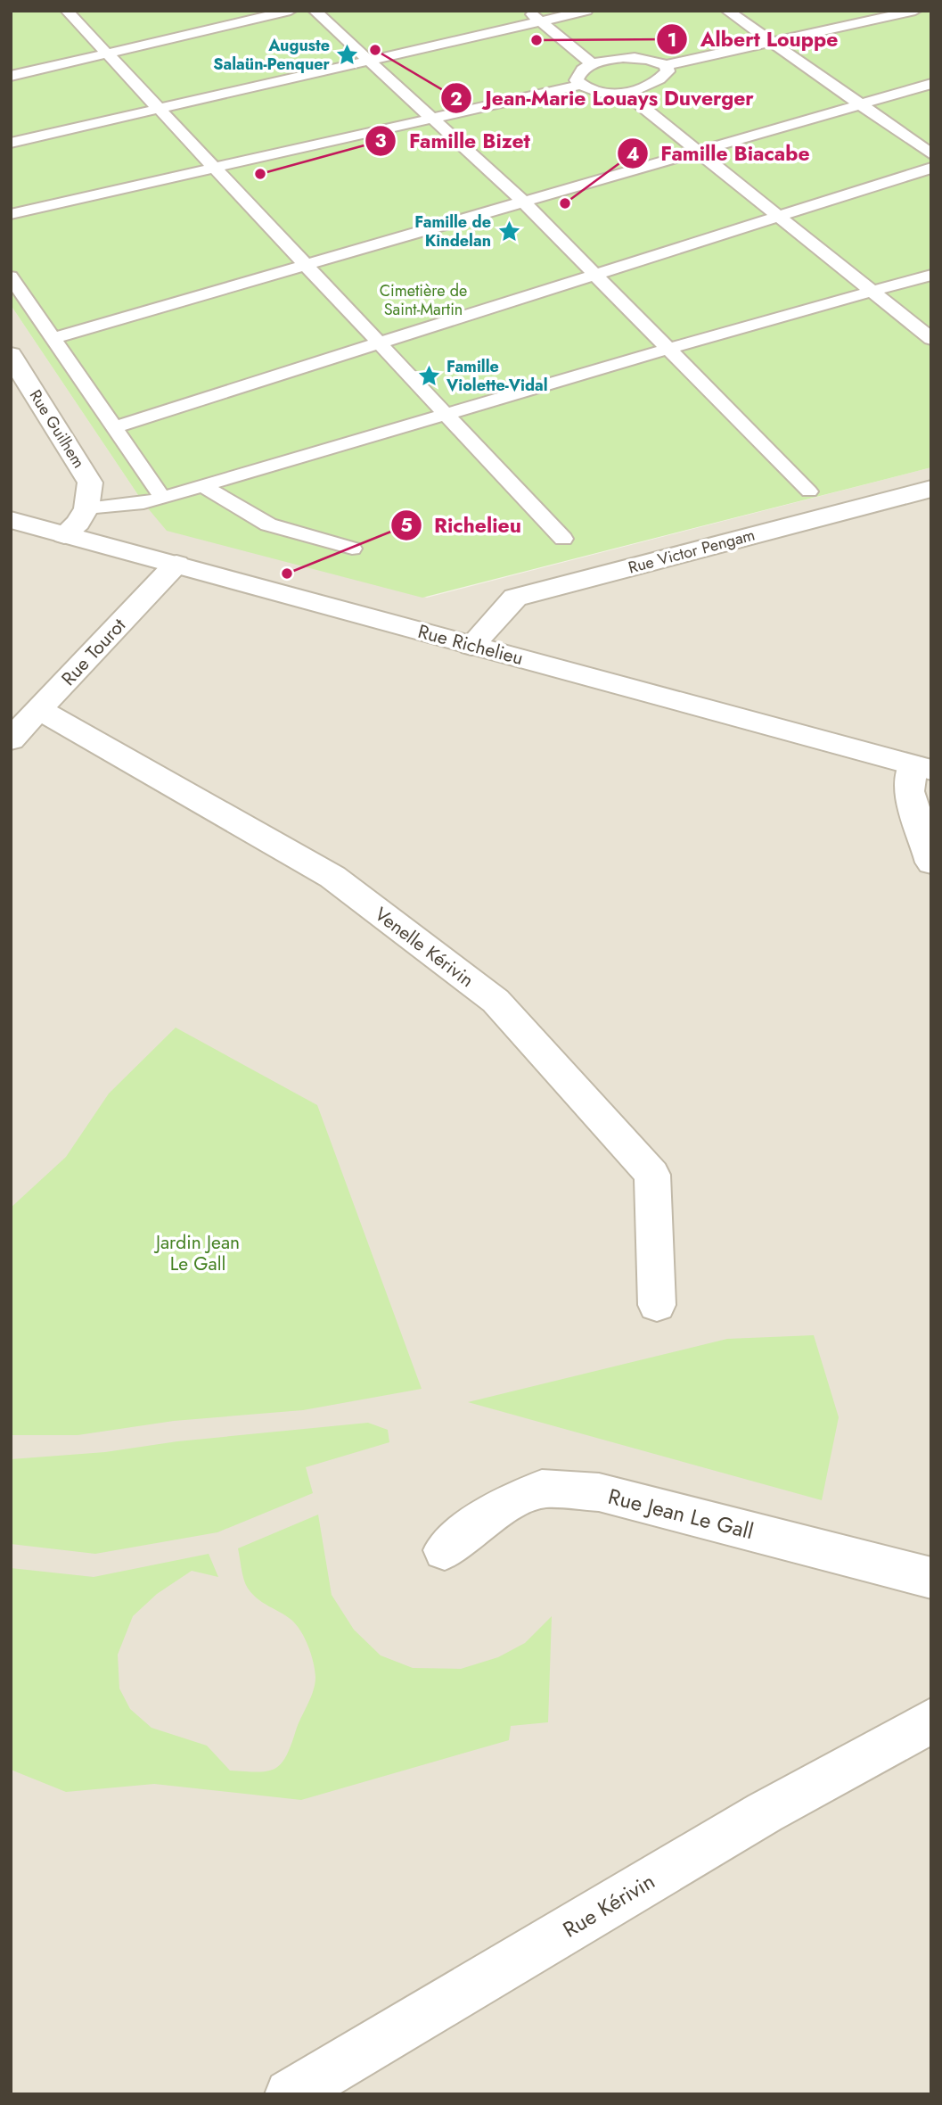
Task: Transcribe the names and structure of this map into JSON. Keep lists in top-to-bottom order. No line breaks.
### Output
{"streets":{"street":["Rue Guilhem","Rue Victor Pengam","Rue Richelieu","Rue Tourot","Venelle Kérivin","Rue Jean Le Gall","Rue Kérivin"]},"crossings":[["Rue Victor Pengam","Rue Richelieu"],["Rue Richelieu","Rue Tourot"],["Rue Tourot","Venelle Kérivin"]],"parks":["Cimetière de Saint-Martin","Jardin Jean Le Gall"],"places":{"other":["Albert Louppe","Jean-Marie Louays Duverger","Famille Bizet","Famille Biacabe","Richelieu"],"place":["Auguste Salaün-Penquer","Famille de Kindelan","Famille Violette-Vidal"]}}
